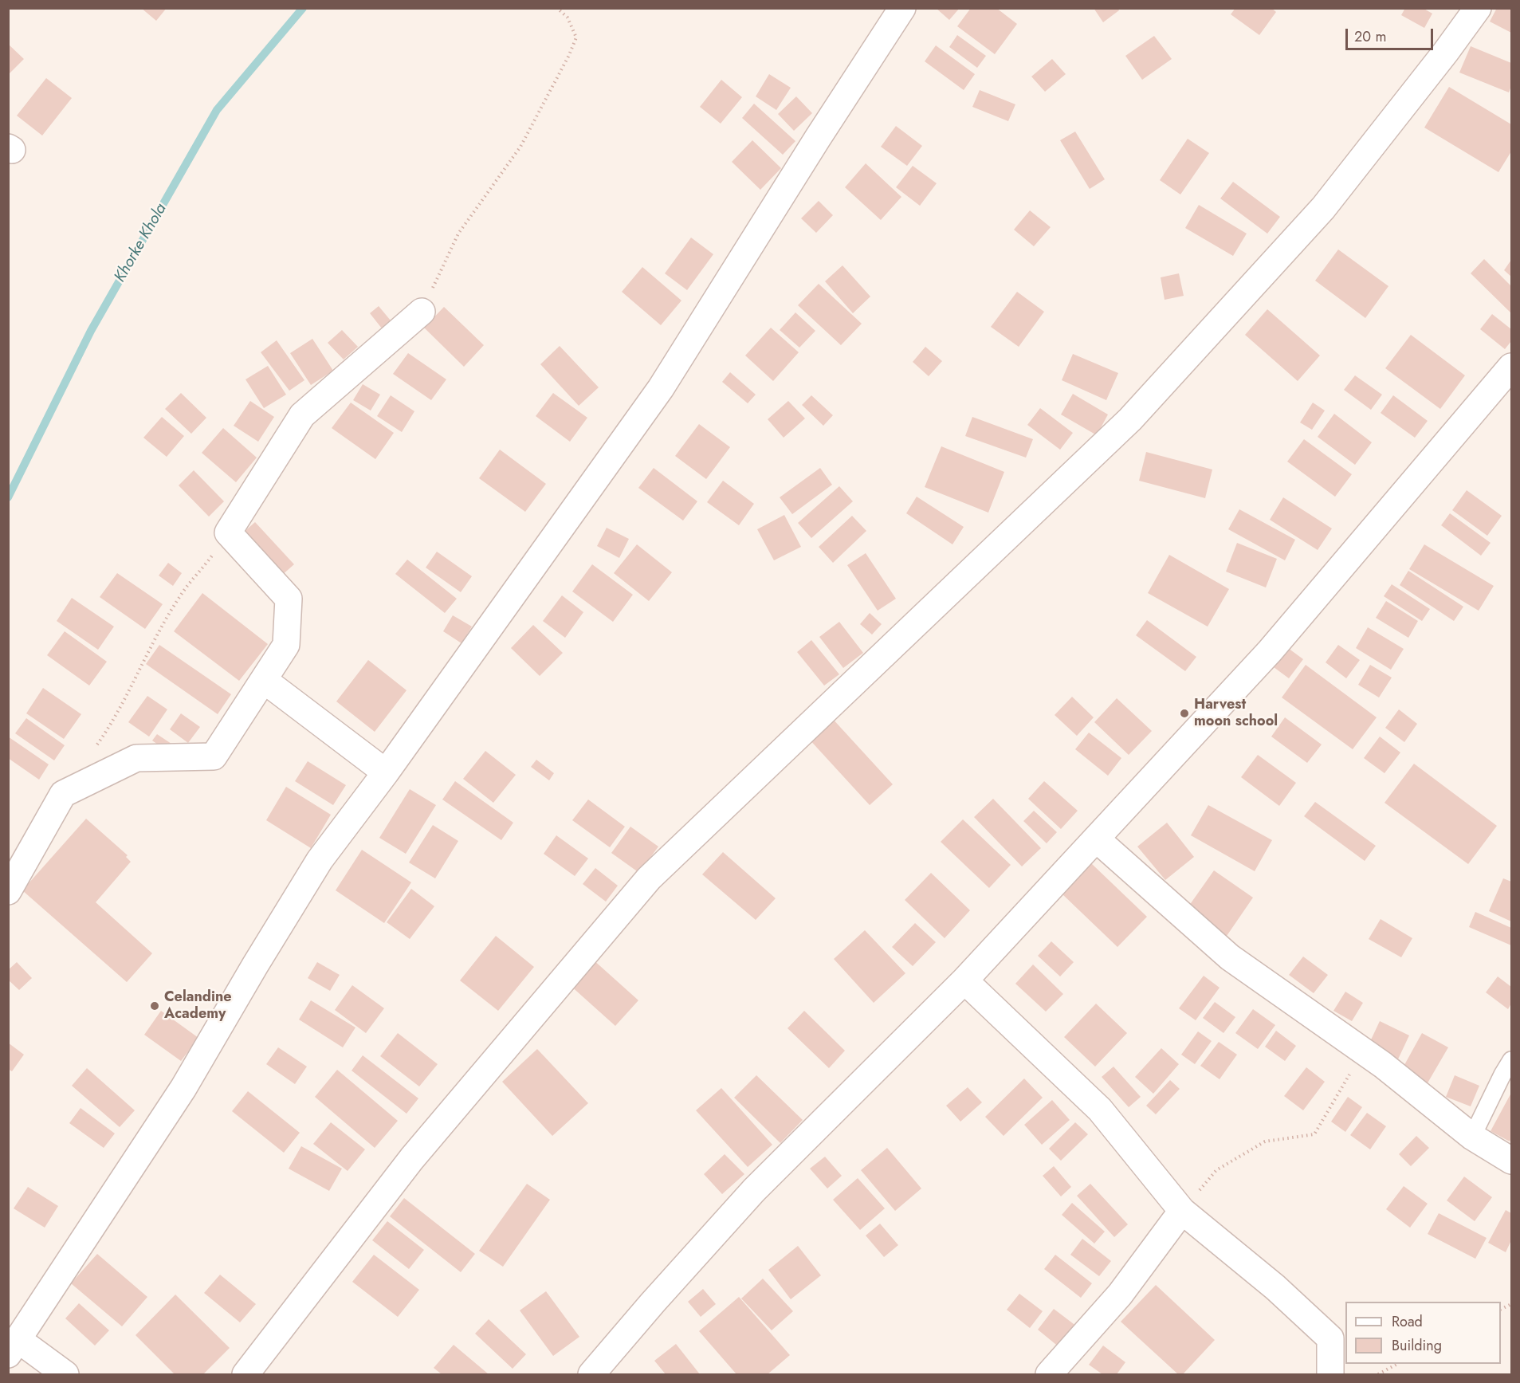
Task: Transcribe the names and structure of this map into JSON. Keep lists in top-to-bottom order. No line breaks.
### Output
{"water":["Khorke Khola"],"places":["Harvest moon school","Celandine Academy"],"legend":["Road","Building"],"scale_bar":"20 m"}
